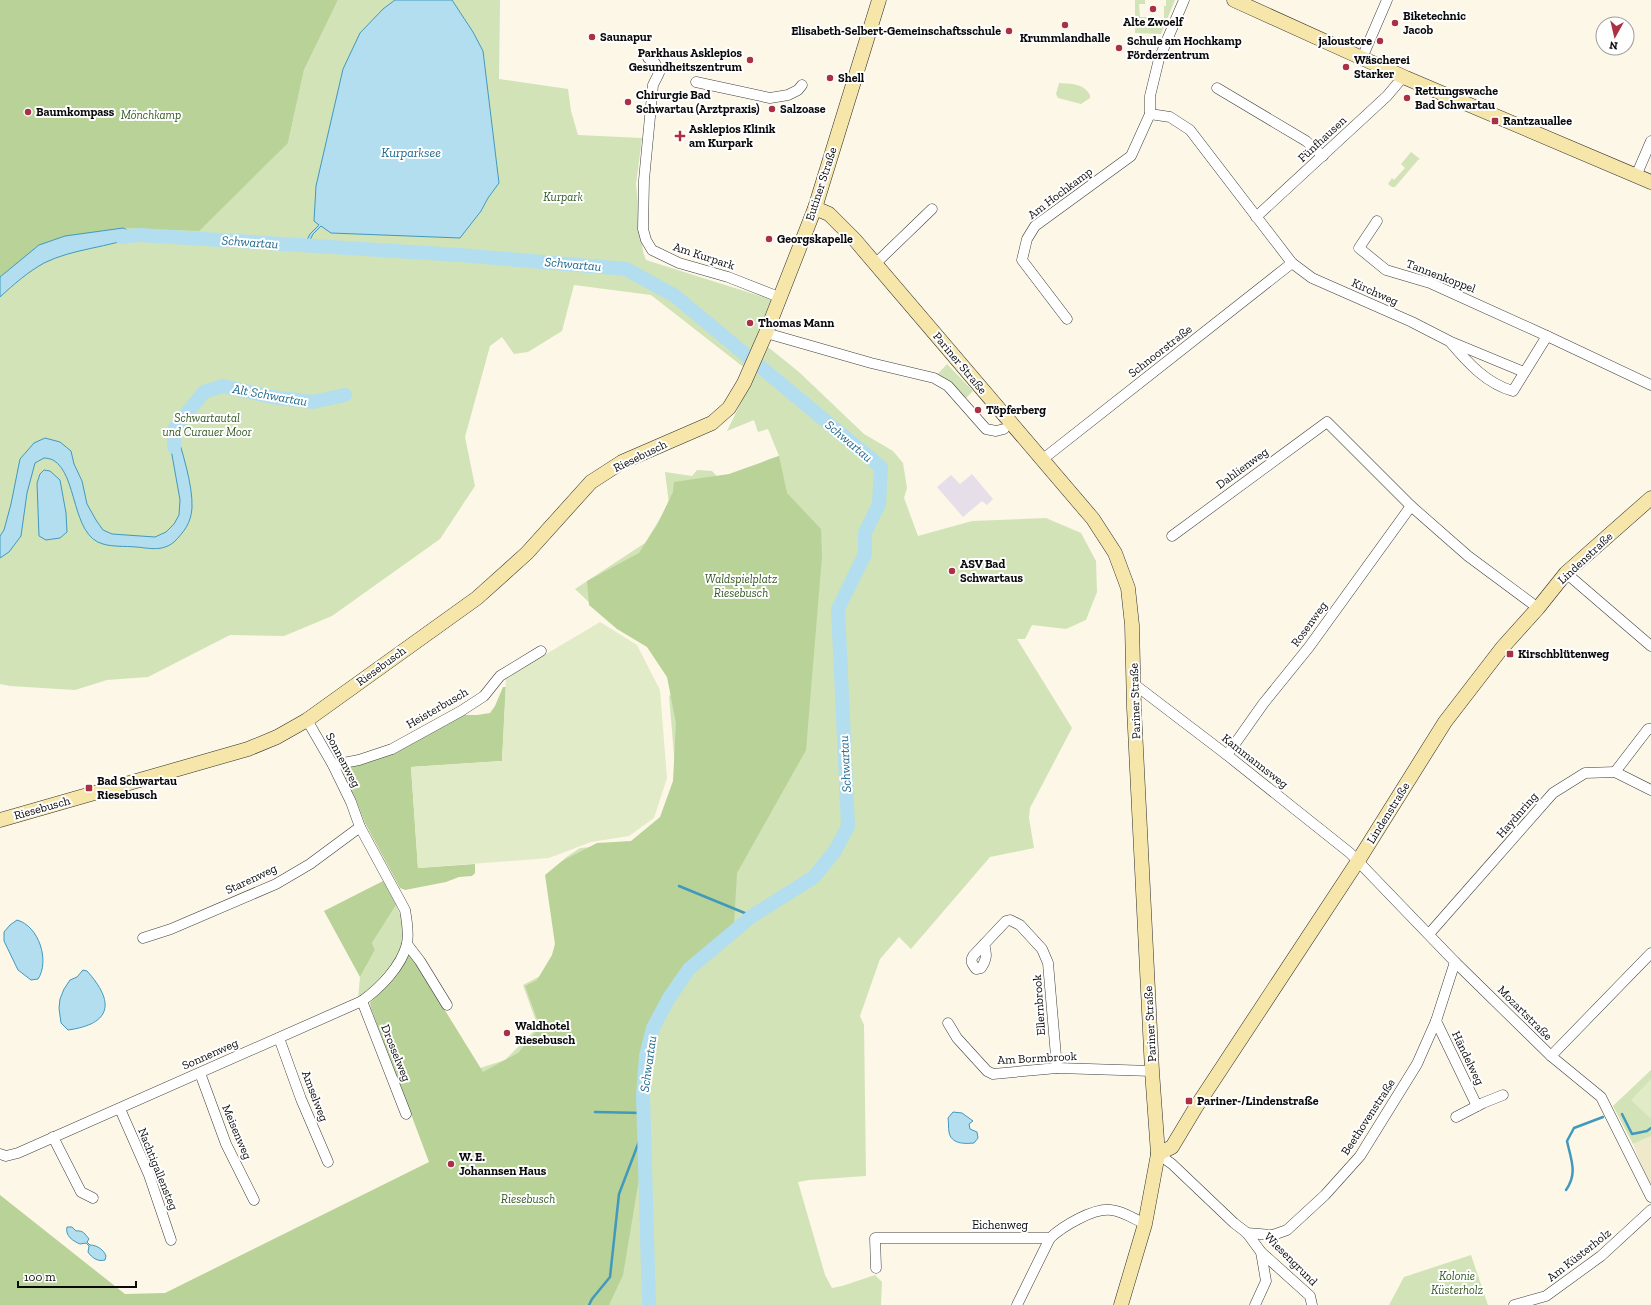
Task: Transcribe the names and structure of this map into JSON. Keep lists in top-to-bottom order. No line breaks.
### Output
{"streets":{"street":["Fünfhausen","Eutiner Straße","Am Hochkamp","Am Kurpark","Tannenkoppel","Kirchweg","Schnoorstraße","Pariner Straße","Riesebusch","Dahlienweg","Lindenstraße","Rosenweg","Heisterbusch","Sonnenweg","Kammannsweg","Haydnring","Starenweg","Ellernbrook","Mozartstraße","Drosselweg","Am Bormbrook","Händelweg","Amselweg","Beethovenstraße","Meisenweg","Nachtigallensteg","Eichenweg","Am Küsterholz","Wiesengrund"]},"crossings":[["Eutiner Straße","Am Kurpark"],["Eutiner Straße","Pariner Straße"],["Eutiner Straße","Riesebusch"],["Tannenkoppel","Kirchweg"],["Kirchweg","Schnoorstraße"],["Schnoorstraße","Pariner Straße"],["Pariner Straße","Lindenstraße"],["Pariner Straße","Kammannsweg"],["Pariner Straße","Am Bormbrook"],["Pariner Straße","Beethovenstraße"],["Riesebusch","Sonnenweg"],["Dahlienweg","Rosenweg"],["Lindenstraße","Kammannsweg"],["Lindenstraße","Mozartstraße"],["Lindenstraße","Beethovenstraße"],["Rosenweg","Kammannsweg"],["Heisterbusch","Sonnenweg"],["Sonnenweg","Starenweg"],["Sonnenweg","Drosselweg"],["Sonnenweg","Amselweg"],["Sonnenweg","Meisenweg"],["Sonnenweg","Nachtigallensteg"],["Kammannsweg","Mozartstraße"],["Haydnring","Mozartstraße"],["Ellernbrook","Am Bormbrook"],["Mozartstraße","Beethovenstraße"],["Händelweg","Beethovenstraße"],["Beethovenstraße","Wiesengrund"]],"water":["Kurparksee","Schwartau","Alt Schwartau"],"parks":["Mönchkamp","Kurpark","Schwartautal und Curauer Moor","Waldspielplatz Riesebusch","Riesebusch","Kolonie Küsterholz"],"places":{"other":["Alte Zwoelf","Biketechnic Jacob","Krummlandhalle","Elisabeth-Selbert-Gemeinschaftsschule","Saunapur","jaloustore","Schule am Hochkamp Förderzentrum","Parkhaus Asklepios Gesundheitszentrum","Wäscherei Starker","Shell","Rettungswache Bad Schwartau","Chirurgie Bad Schwartau (Arztpraxis)","Salzoase","Baumkompass","Georgskapelle","Thomas Mann","Töpferberg","ASV Bad Schwartaus","Waldhotel Riesebusch","W. E. Johannsen Haus"],"transit":["Rantzauallee","Kirschblütenweg","Bad Schwartau Riesebusch","Pariner-/Lindenstraße"],"health":["Asklepios Klinik am Kurpark"]},"scale_bar":"100 m","north":"bottom"}
